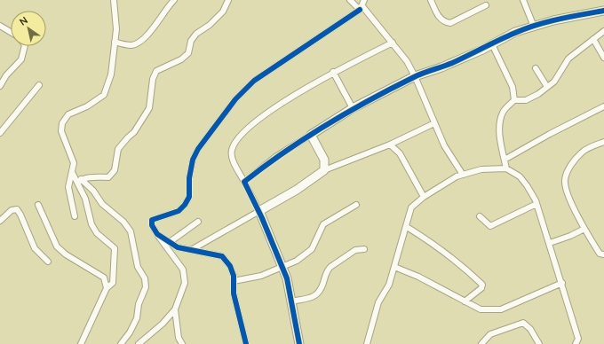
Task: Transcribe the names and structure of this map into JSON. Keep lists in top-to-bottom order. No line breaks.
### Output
{"north":"top left"}
